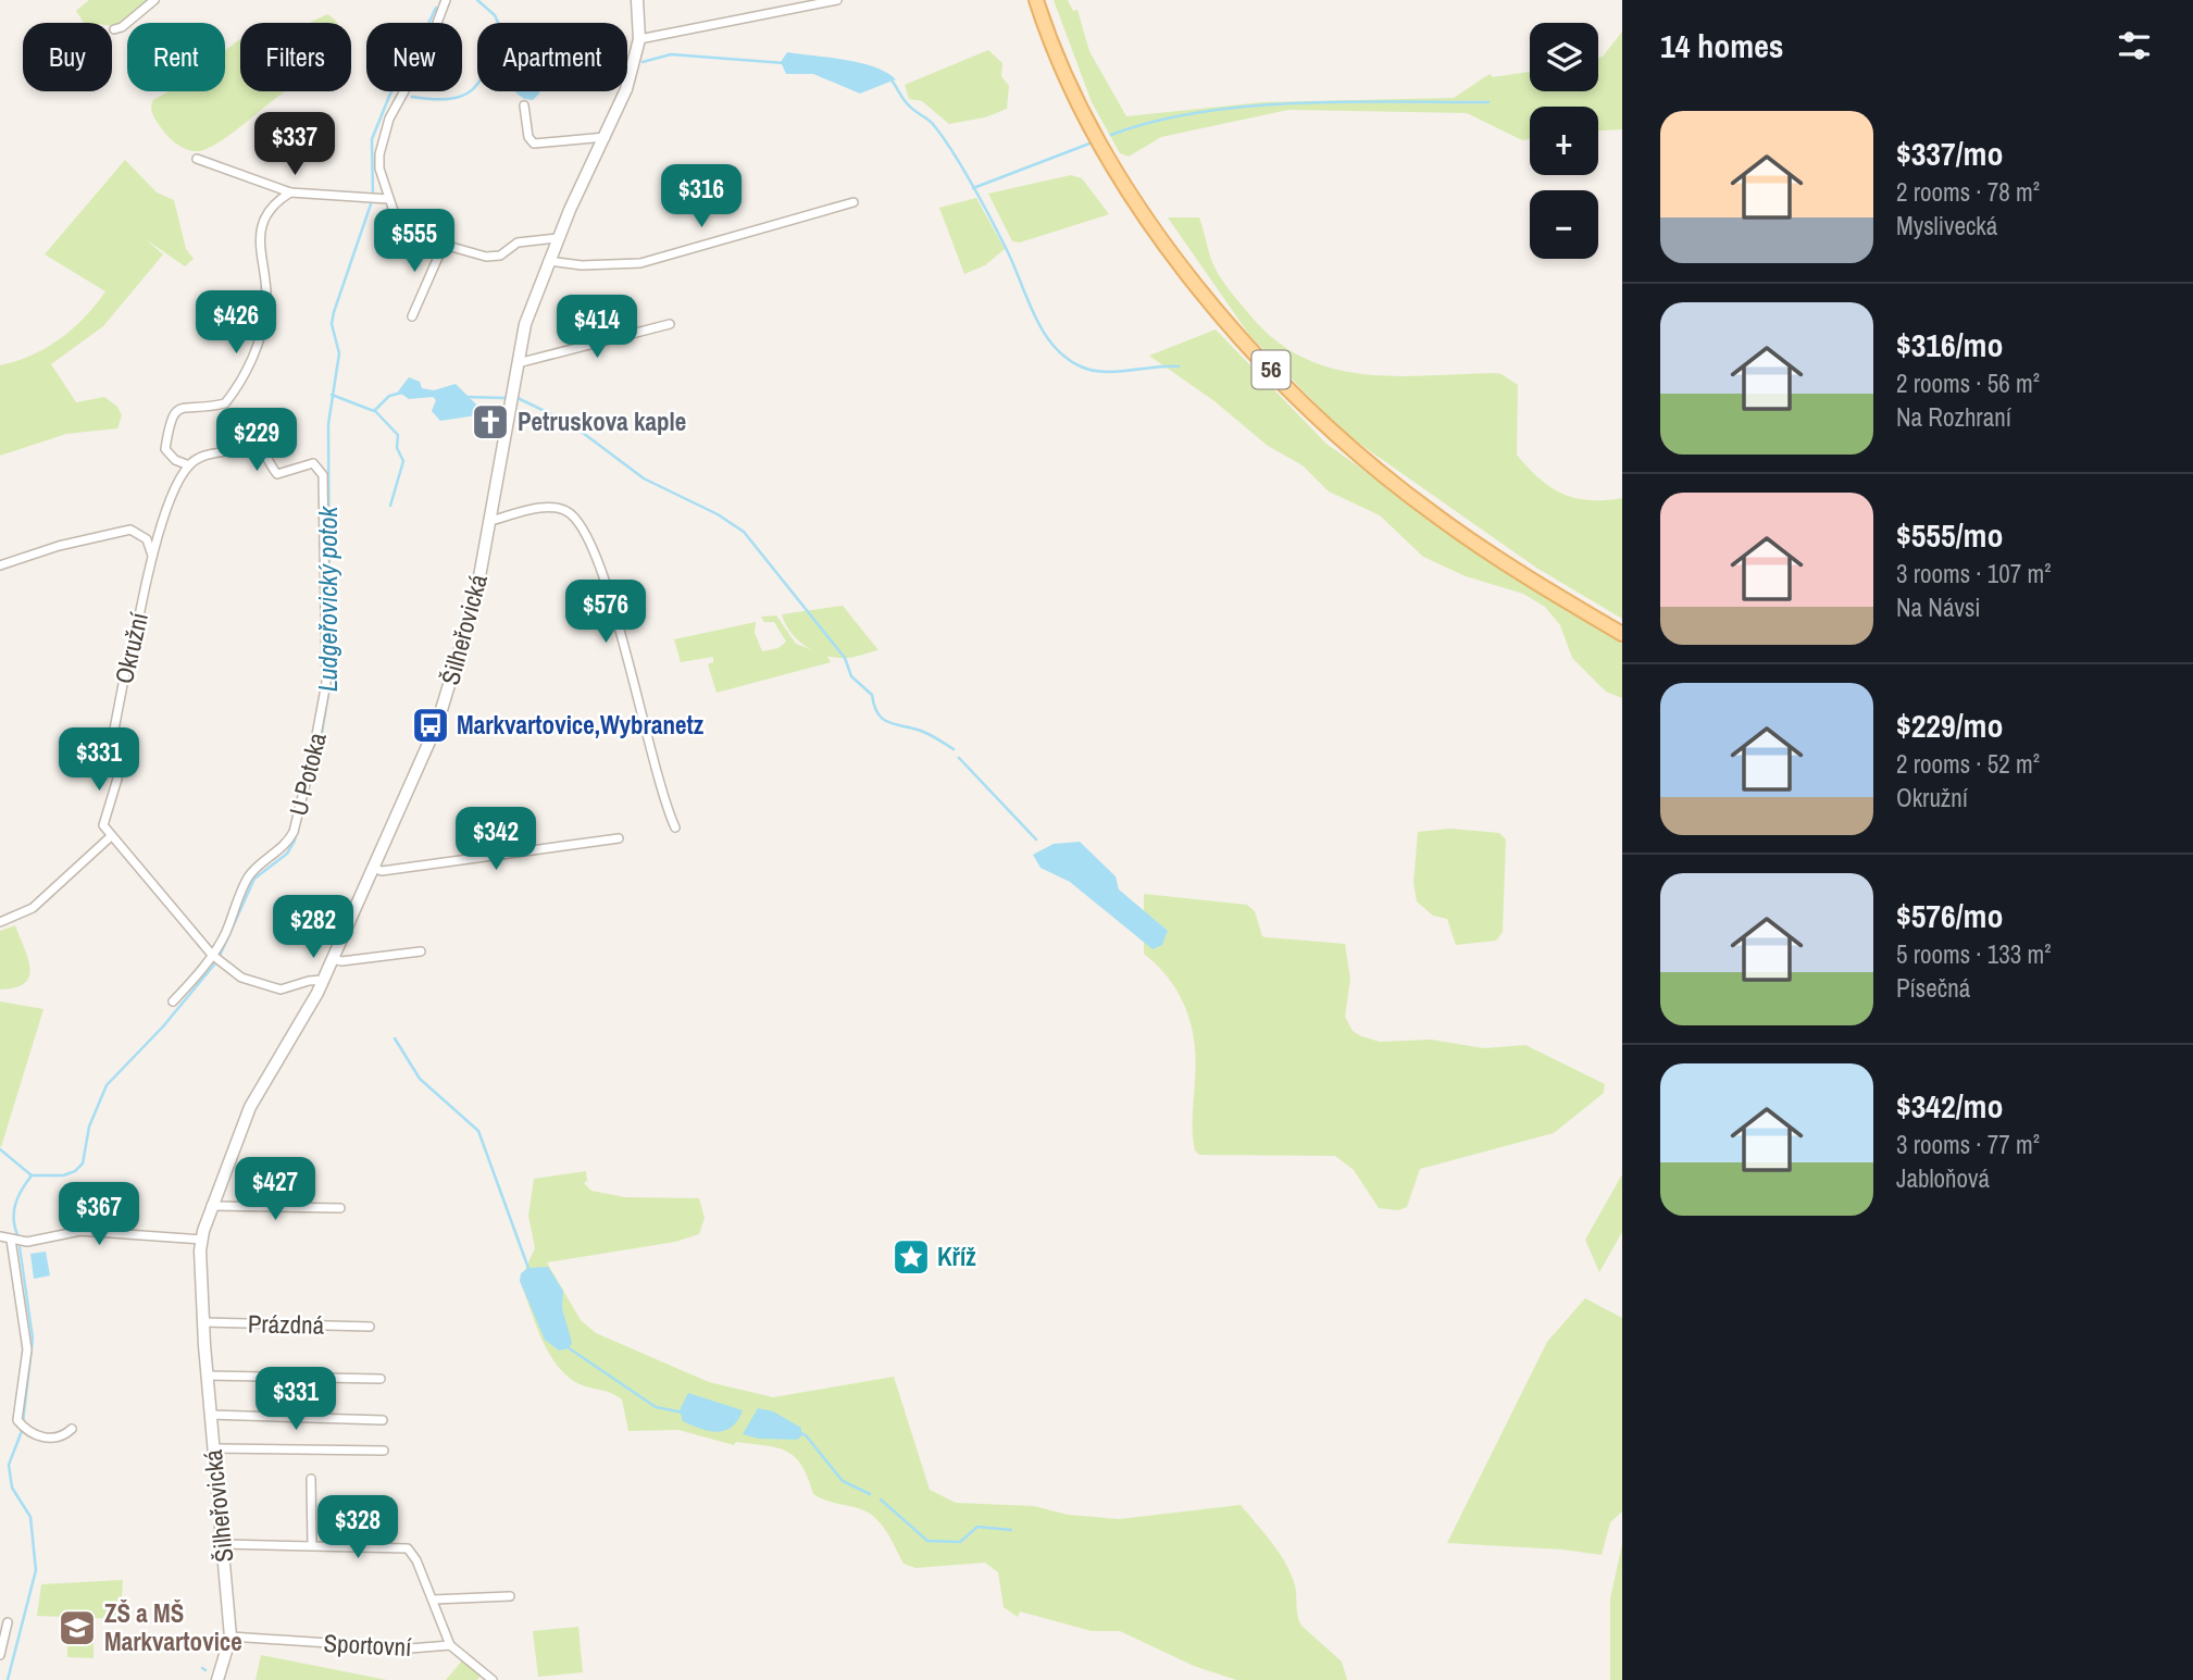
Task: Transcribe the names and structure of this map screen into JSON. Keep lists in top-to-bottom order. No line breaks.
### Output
{"streets":{"main road":["56"],"street":["Šilheřovická","Okružní","U Potoka","Prázdná","Sportovní"]},"crossings":[["Šilheřovická","Prázdná"],["Šilheřovická","Sportovní"],["Okružní","U Potoka"]],"water":["Ludgeřovický potok"],"places":{"church":["Petruskova kaple"],"bus stop":["Markvartovice,Wybranetz"],"place":["Kříž"],"school or university":["ZŠ a MŠ Markvartovice"]},"page":{"heading":"14 homes","map_buttons":["+","−"],"chip":["Buy","Rent","Filters","New","Apartment"],"list":[{"name":"$337/mo","note":"2 rooms · 78 m² · Myslivecká"},{"name":"$316/mo","note":"2 rooms · 56 m² · Na Rozhraní"},{"name":"$555/mo","note":"3 rooms · 107 m² · Na Návsi"},{"name":"$229/mo","note":"2 rooms · 52 m² · Okružní"},{"name":"$576/mo","note":"5 rooms · 133 m² · Písečná"},{"name":"$342/mo","note":"3 rooms · 77 m² · Jabloňová"}],"price":["$337","$316","$555","$426","$414","$229","$576","$331","$342","$282","$427","$367","$331","$328"]}}
